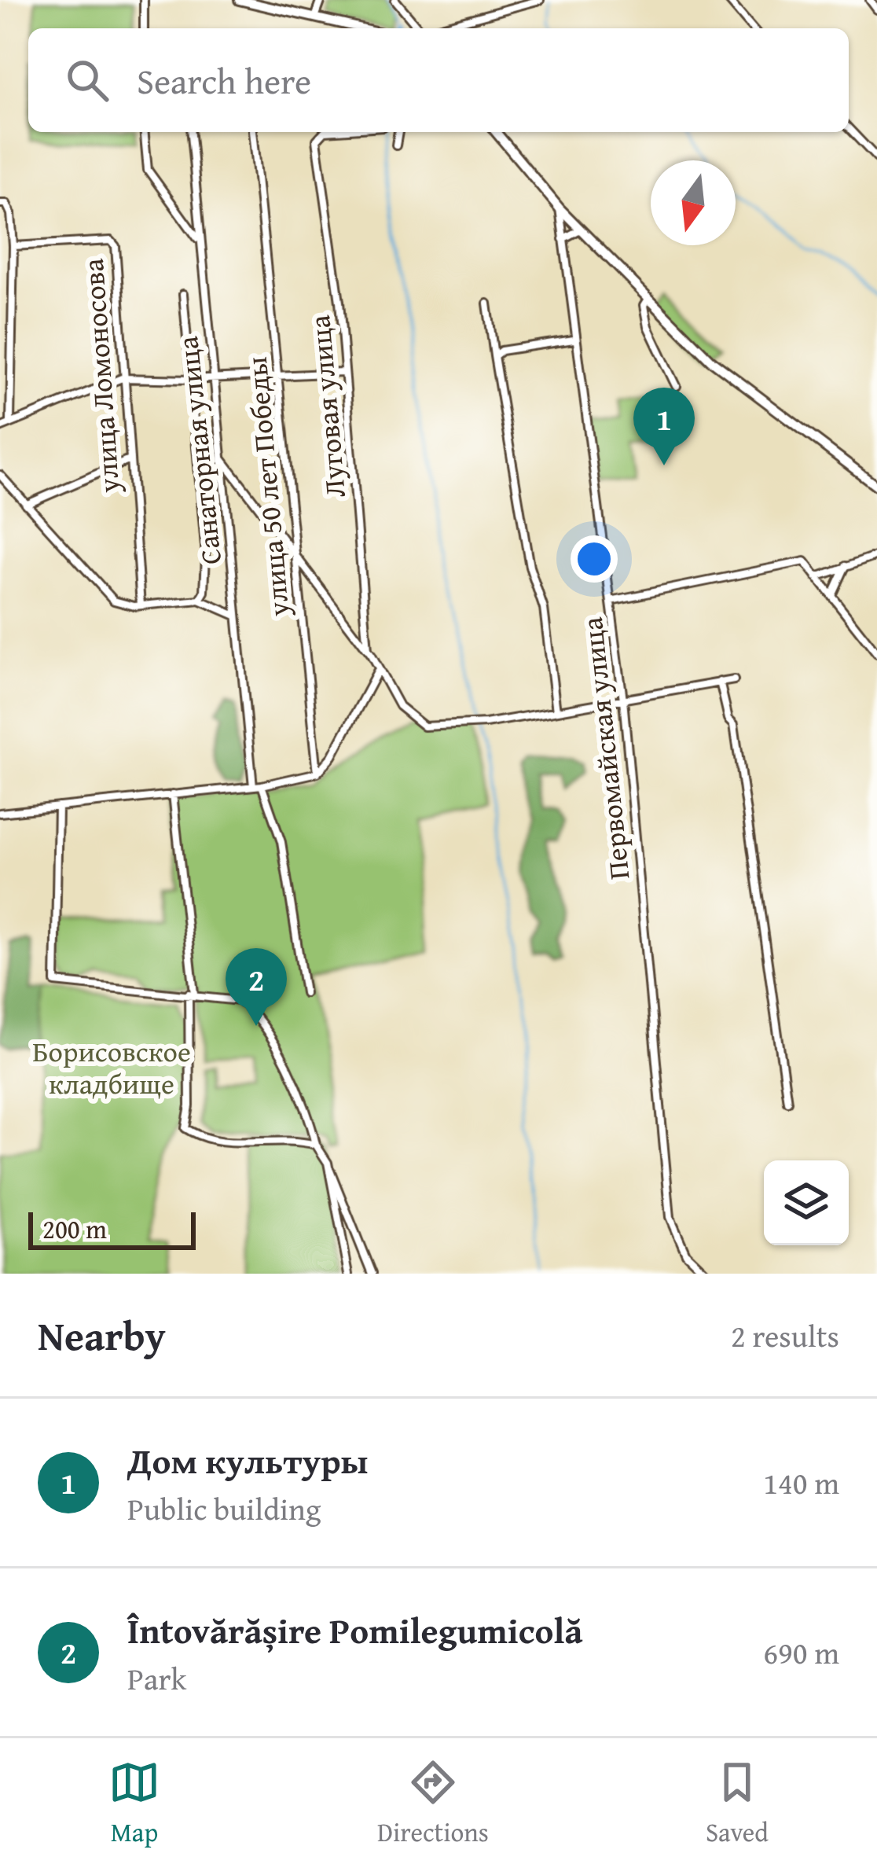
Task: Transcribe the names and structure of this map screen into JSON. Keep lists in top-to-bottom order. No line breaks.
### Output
{"streets":{"street":["улица Ломоносова","Луговая улица","Санаторная улица","улица 50 лет Победы","Первомайская улица"]},"parks":["Борисовское кладбище"],"scale_bar":"200 m","north":"bottom","page":{"search":"Search here","pins":["1","2"],"scale":"200 m","heading":["Nearby","2 results"],"list":[{"mark":"1","name":"Дом культуры","note":"Public building","value":"140 m"},{"mark":"2","name":"Întovărășire Pomilegumicolă","note":"Park","value":"690 m"}],"nav":["Map","Directions","Saved"]}}
